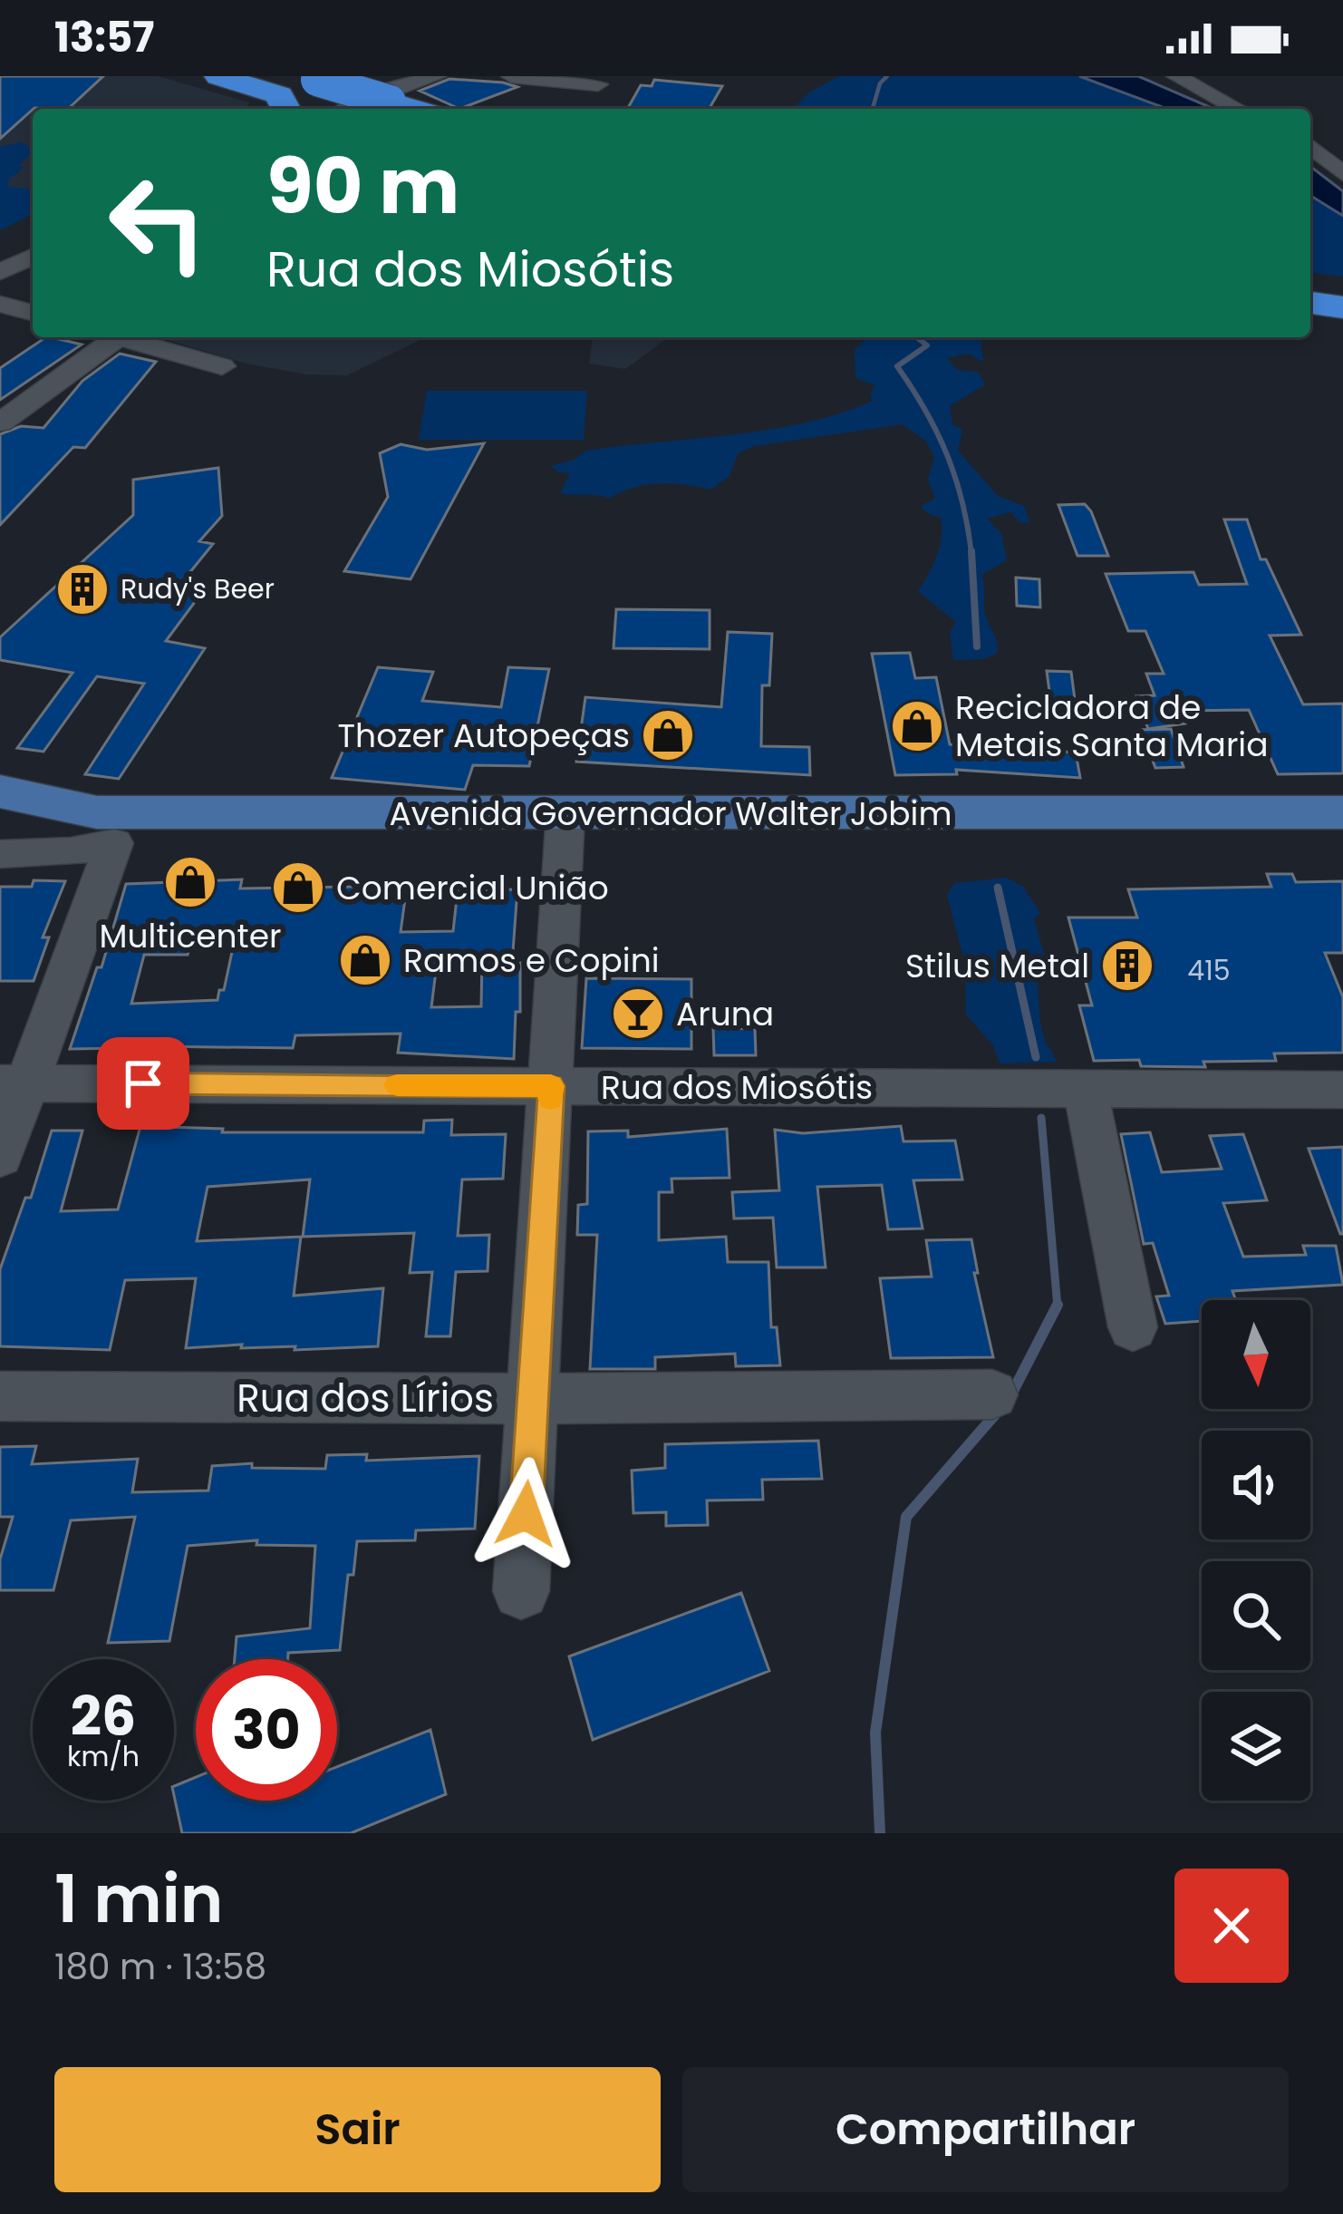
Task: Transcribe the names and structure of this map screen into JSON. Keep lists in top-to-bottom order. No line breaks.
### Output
{"streets":{"main road":["Avenida Governador Walter Jobim"],"street":["Rua dos Miosótis","Rua dos Lírios"]},"places":{"building":["Rudy's Beer","Stilus Metal"],"shop":["Recicladora de Metais Santa Maria","Thozer Autopeças","Multicenter","Comercial União","Ramos e Copini"],"bar":["Aruna"]},"house_numbers":["415"],"north":"bottom","page":{"status":"13:57","turn":["90 m","Rua dos Miosótis"],"speed":"26 km/h","limit":"30","heading":["1 min","180 m · 13:58"],"buttons":["Sair","Compartilhar"]}}
